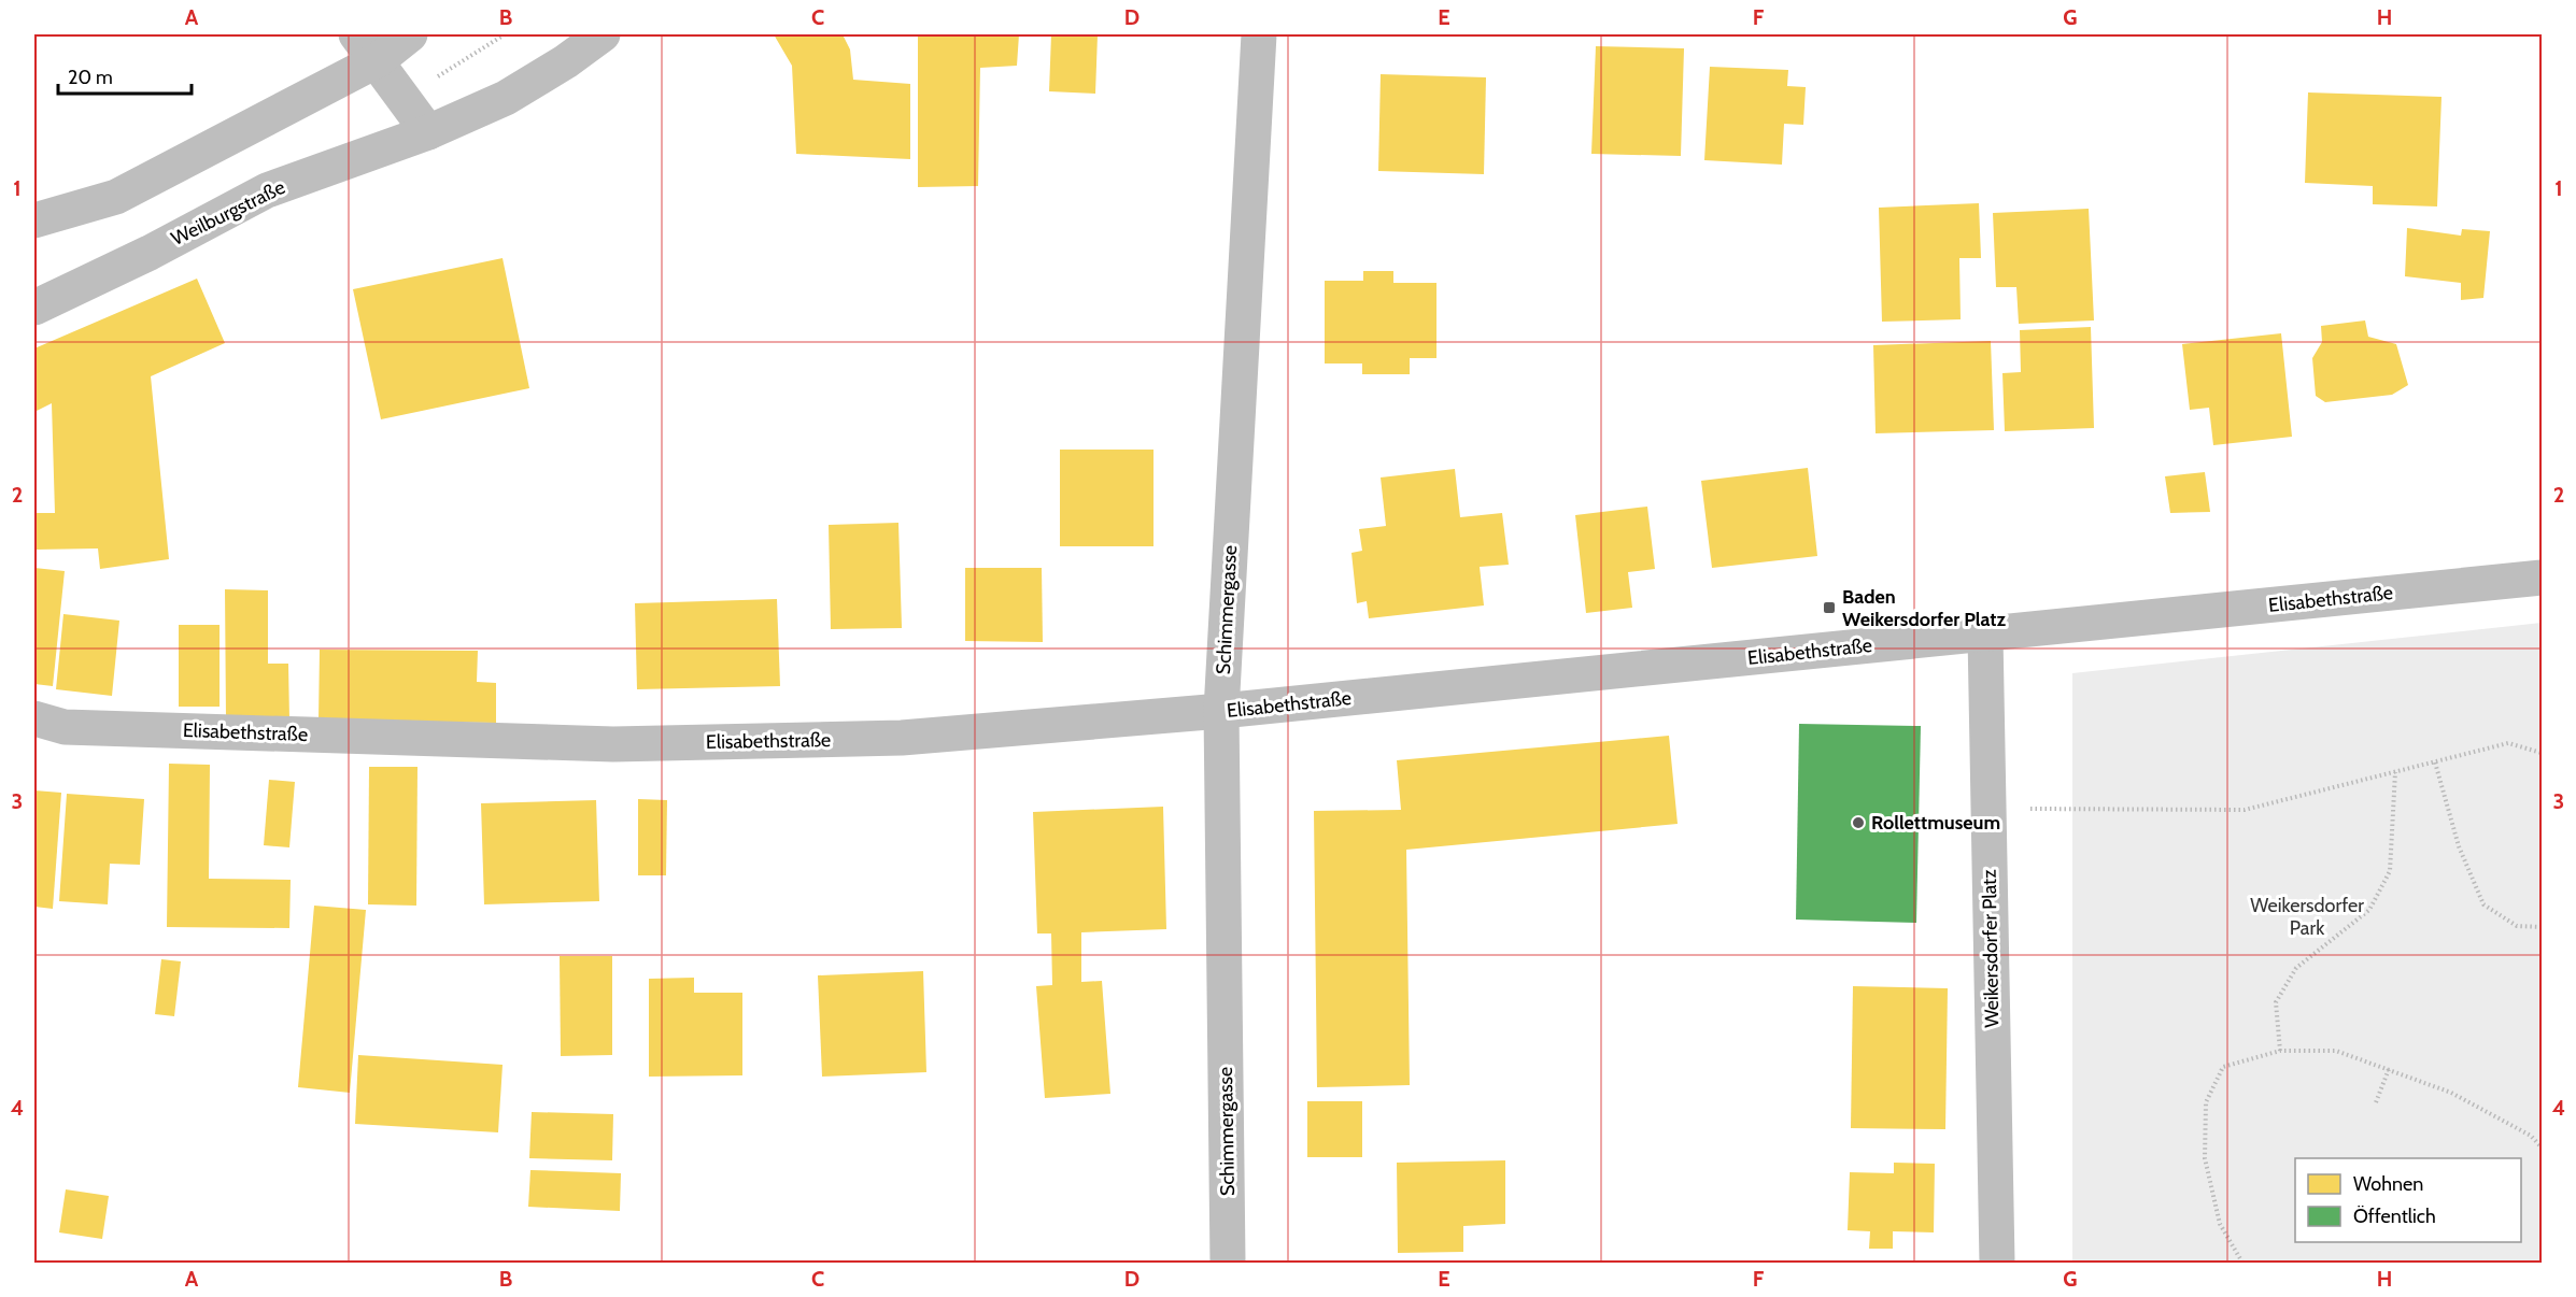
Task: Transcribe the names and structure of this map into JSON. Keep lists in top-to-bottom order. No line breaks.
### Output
{"streets":{"street":["Weilburgstraße","Elisabethstraße","Schimmergasse","Weikersdorfer Platz"]},"crossings":[["Elisabethstraße","Schimmergasse"],["Elisabethstraße","Weikersdorfer Platz"]],"parks":["Weikersdorfer Park"],"places":{"transit":["Baden Weikersdorfer Platz"],"other":["Rollettmuseum"]},"legend":["Wohnen","Öffentlich"],"scale_bar":"20 m","grid":{"columns":["A","B","C","D","E","F","G","H"],"rows":["1","2","3","4"]}}
